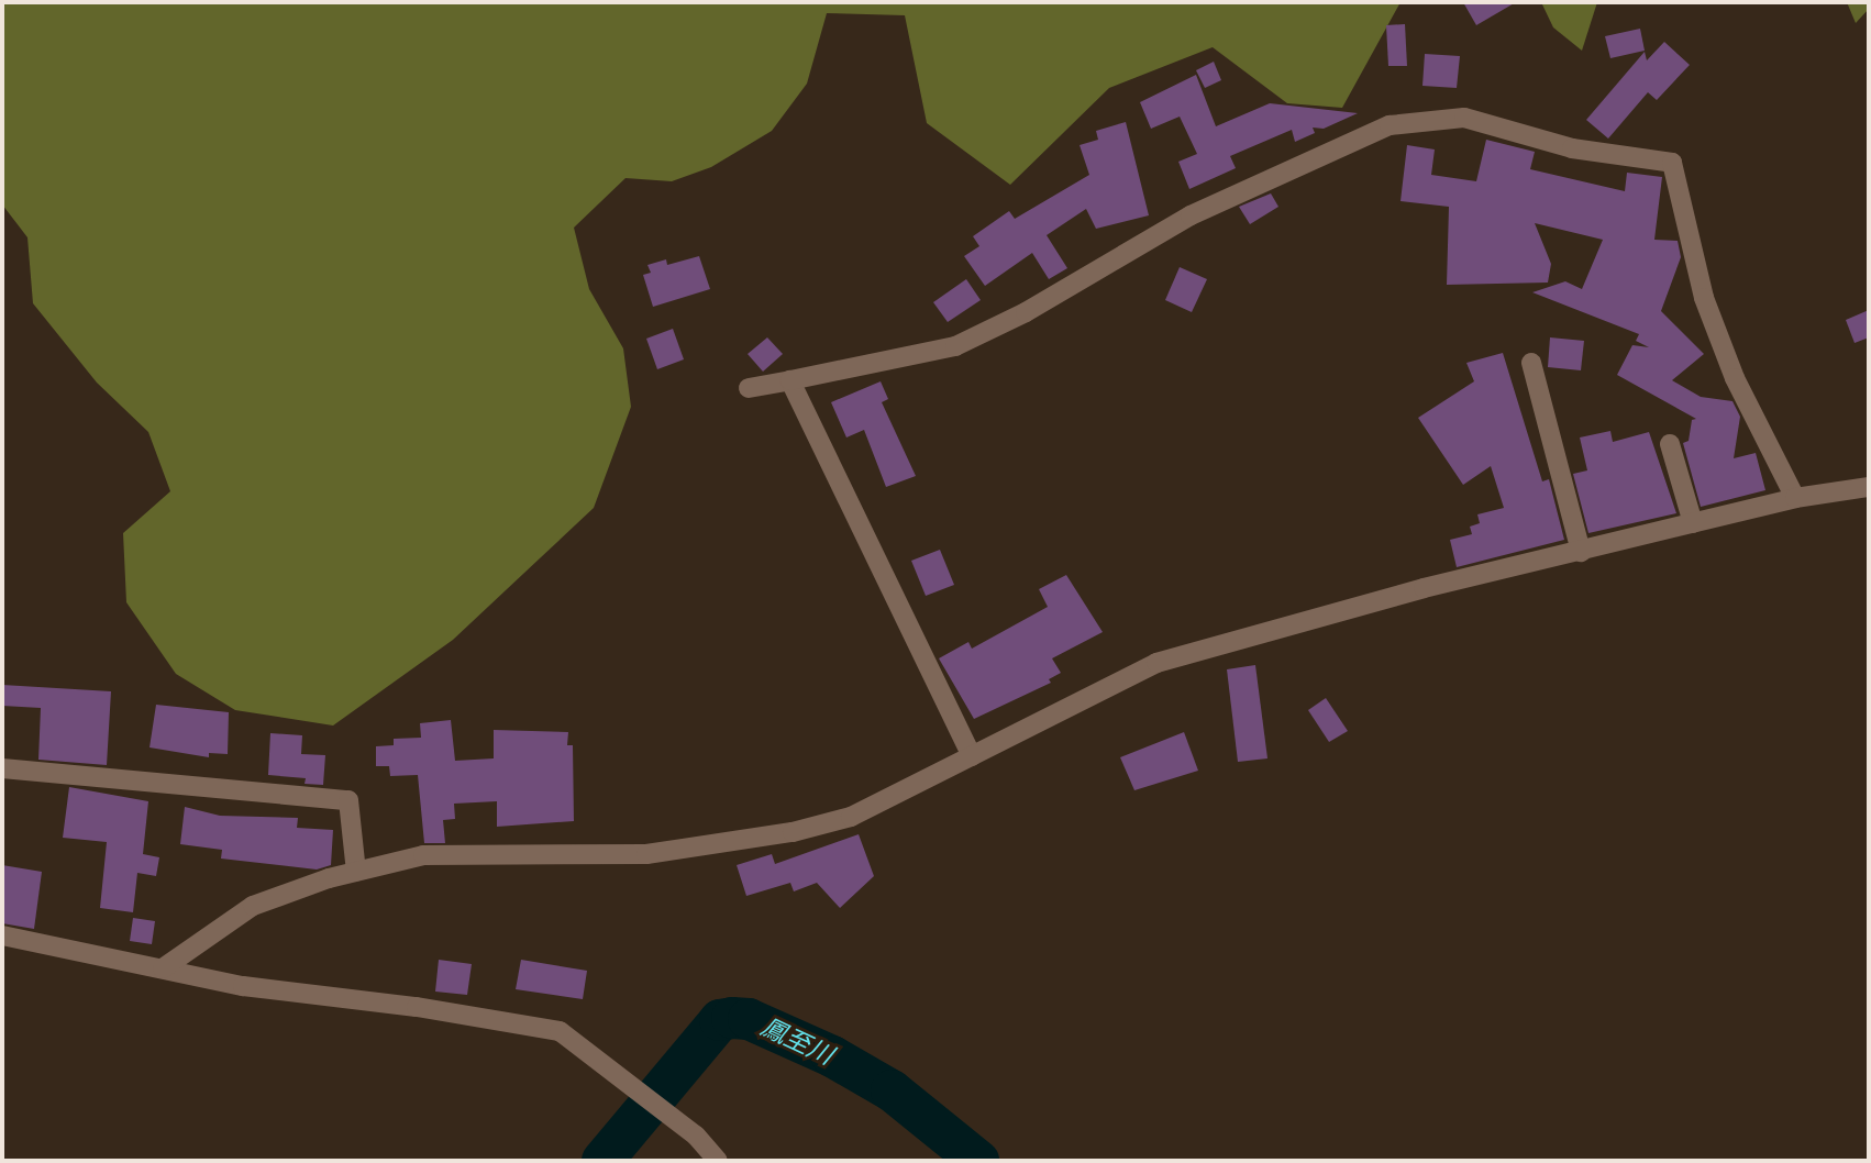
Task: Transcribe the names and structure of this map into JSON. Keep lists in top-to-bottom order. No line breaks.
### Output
{"water":["鳳至川"]}
